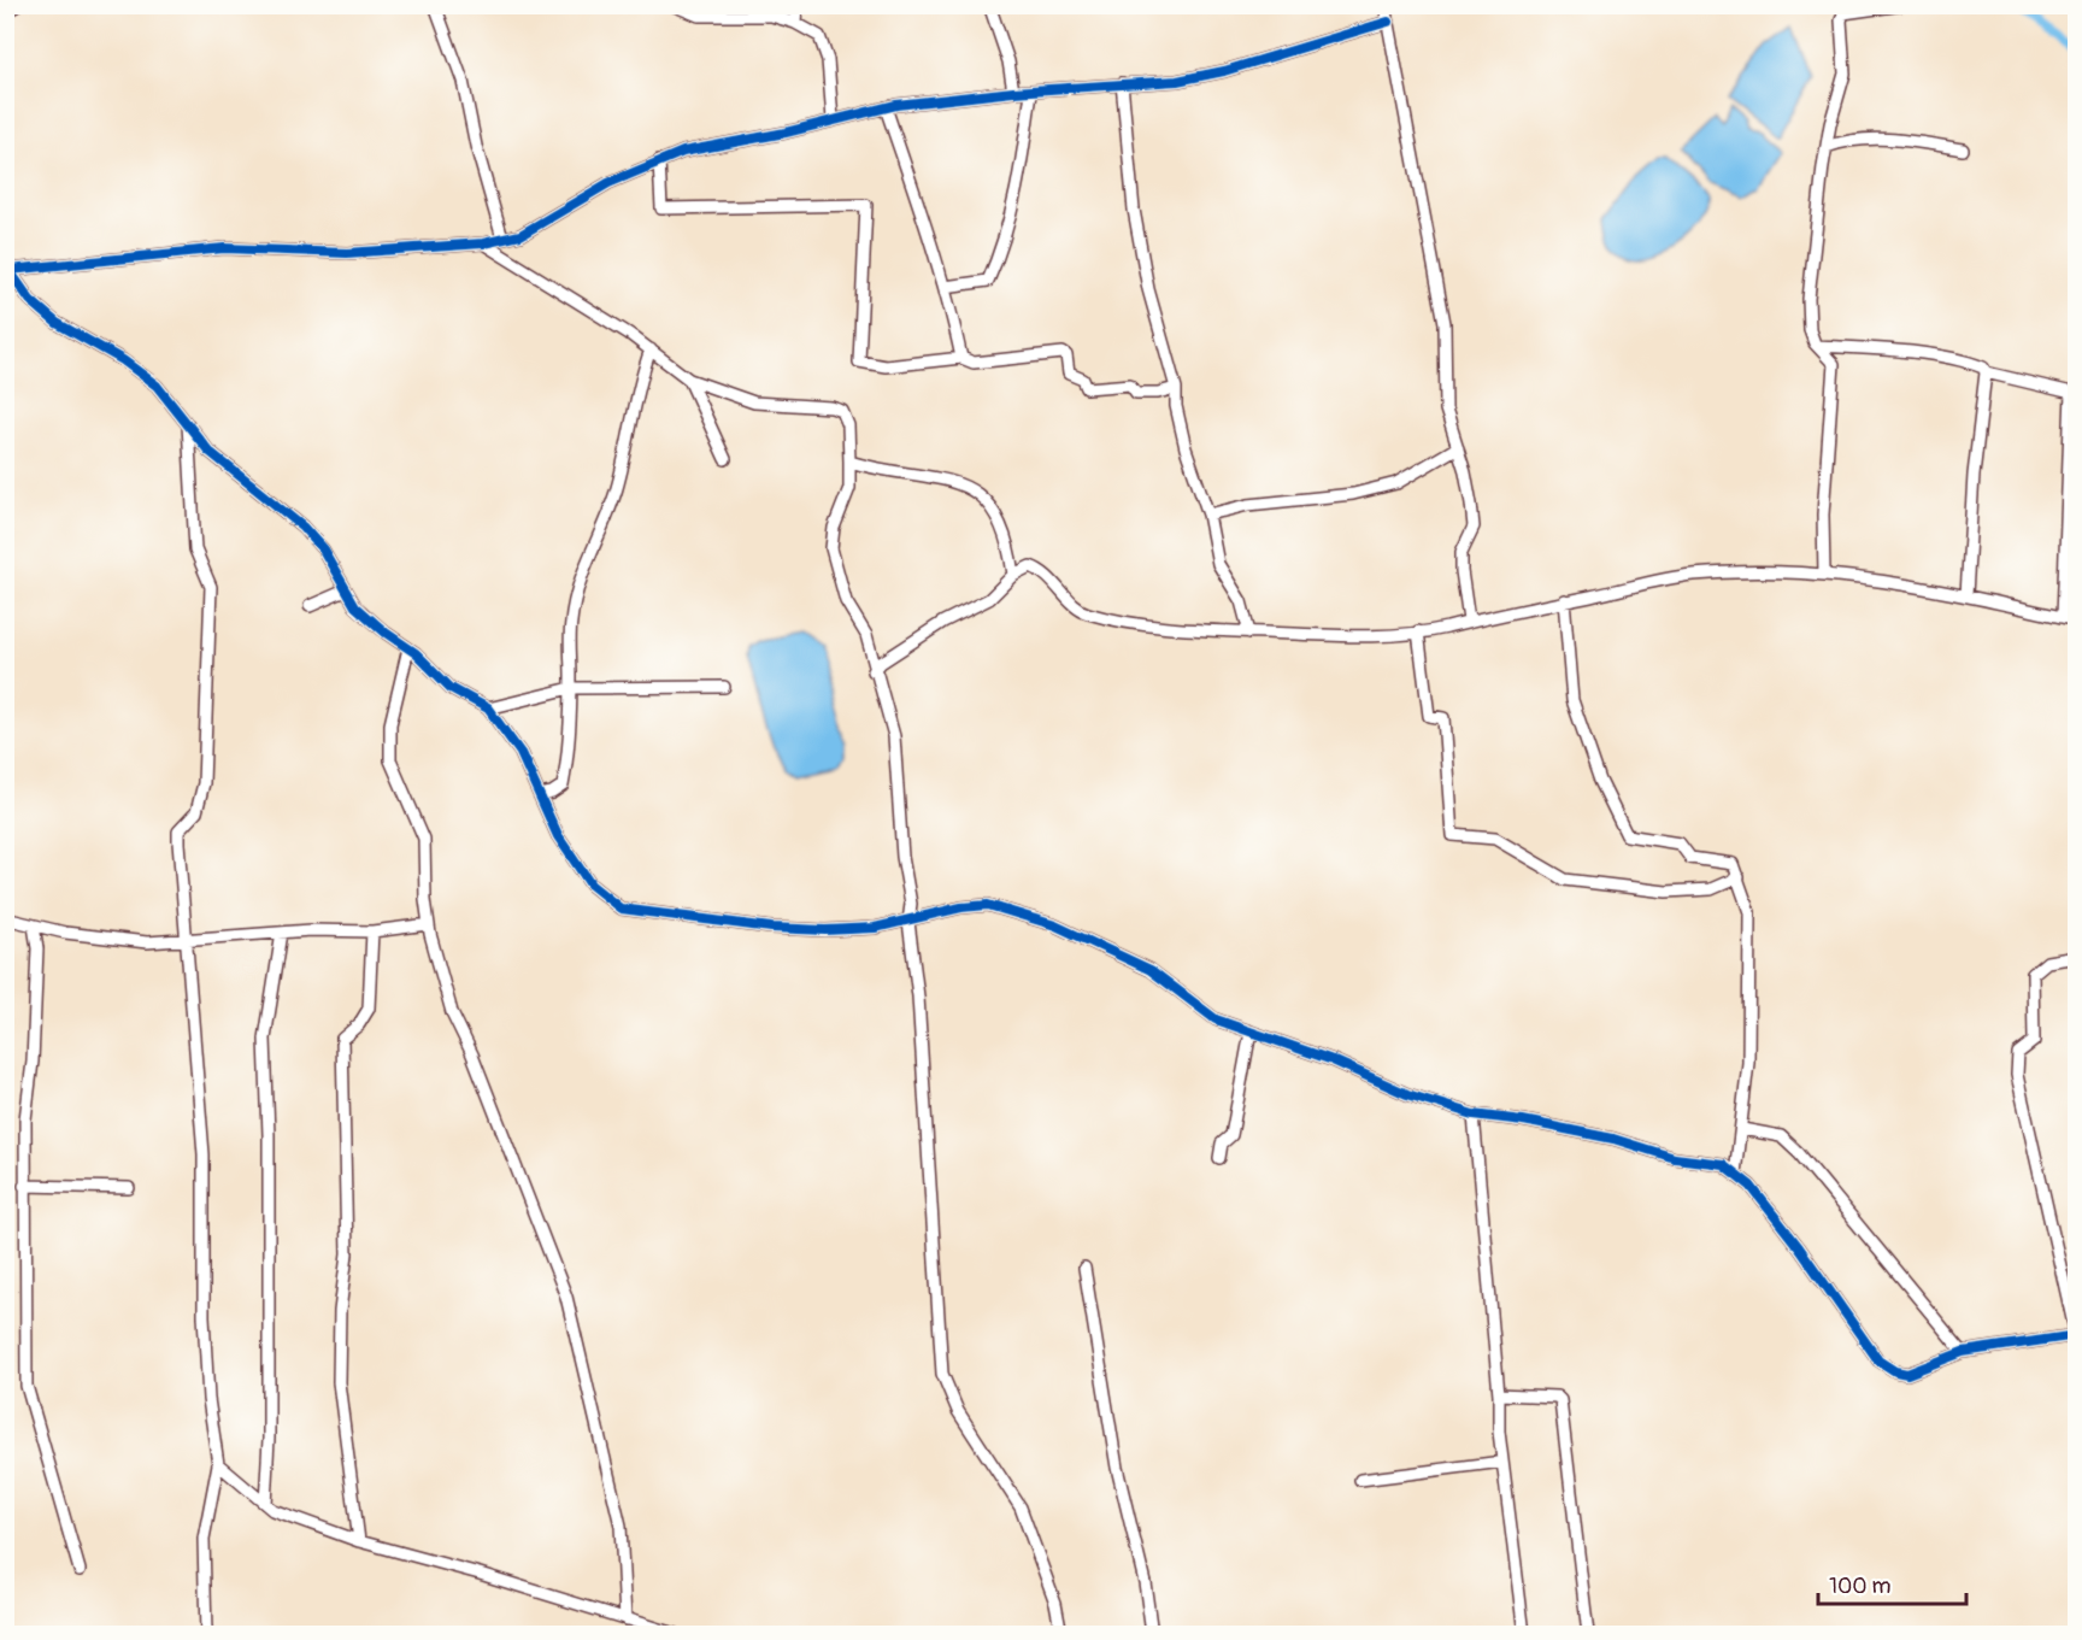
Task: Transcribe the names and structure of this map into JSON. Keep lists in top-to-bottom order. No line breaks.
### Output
{"scale_bar":"100 m"}
